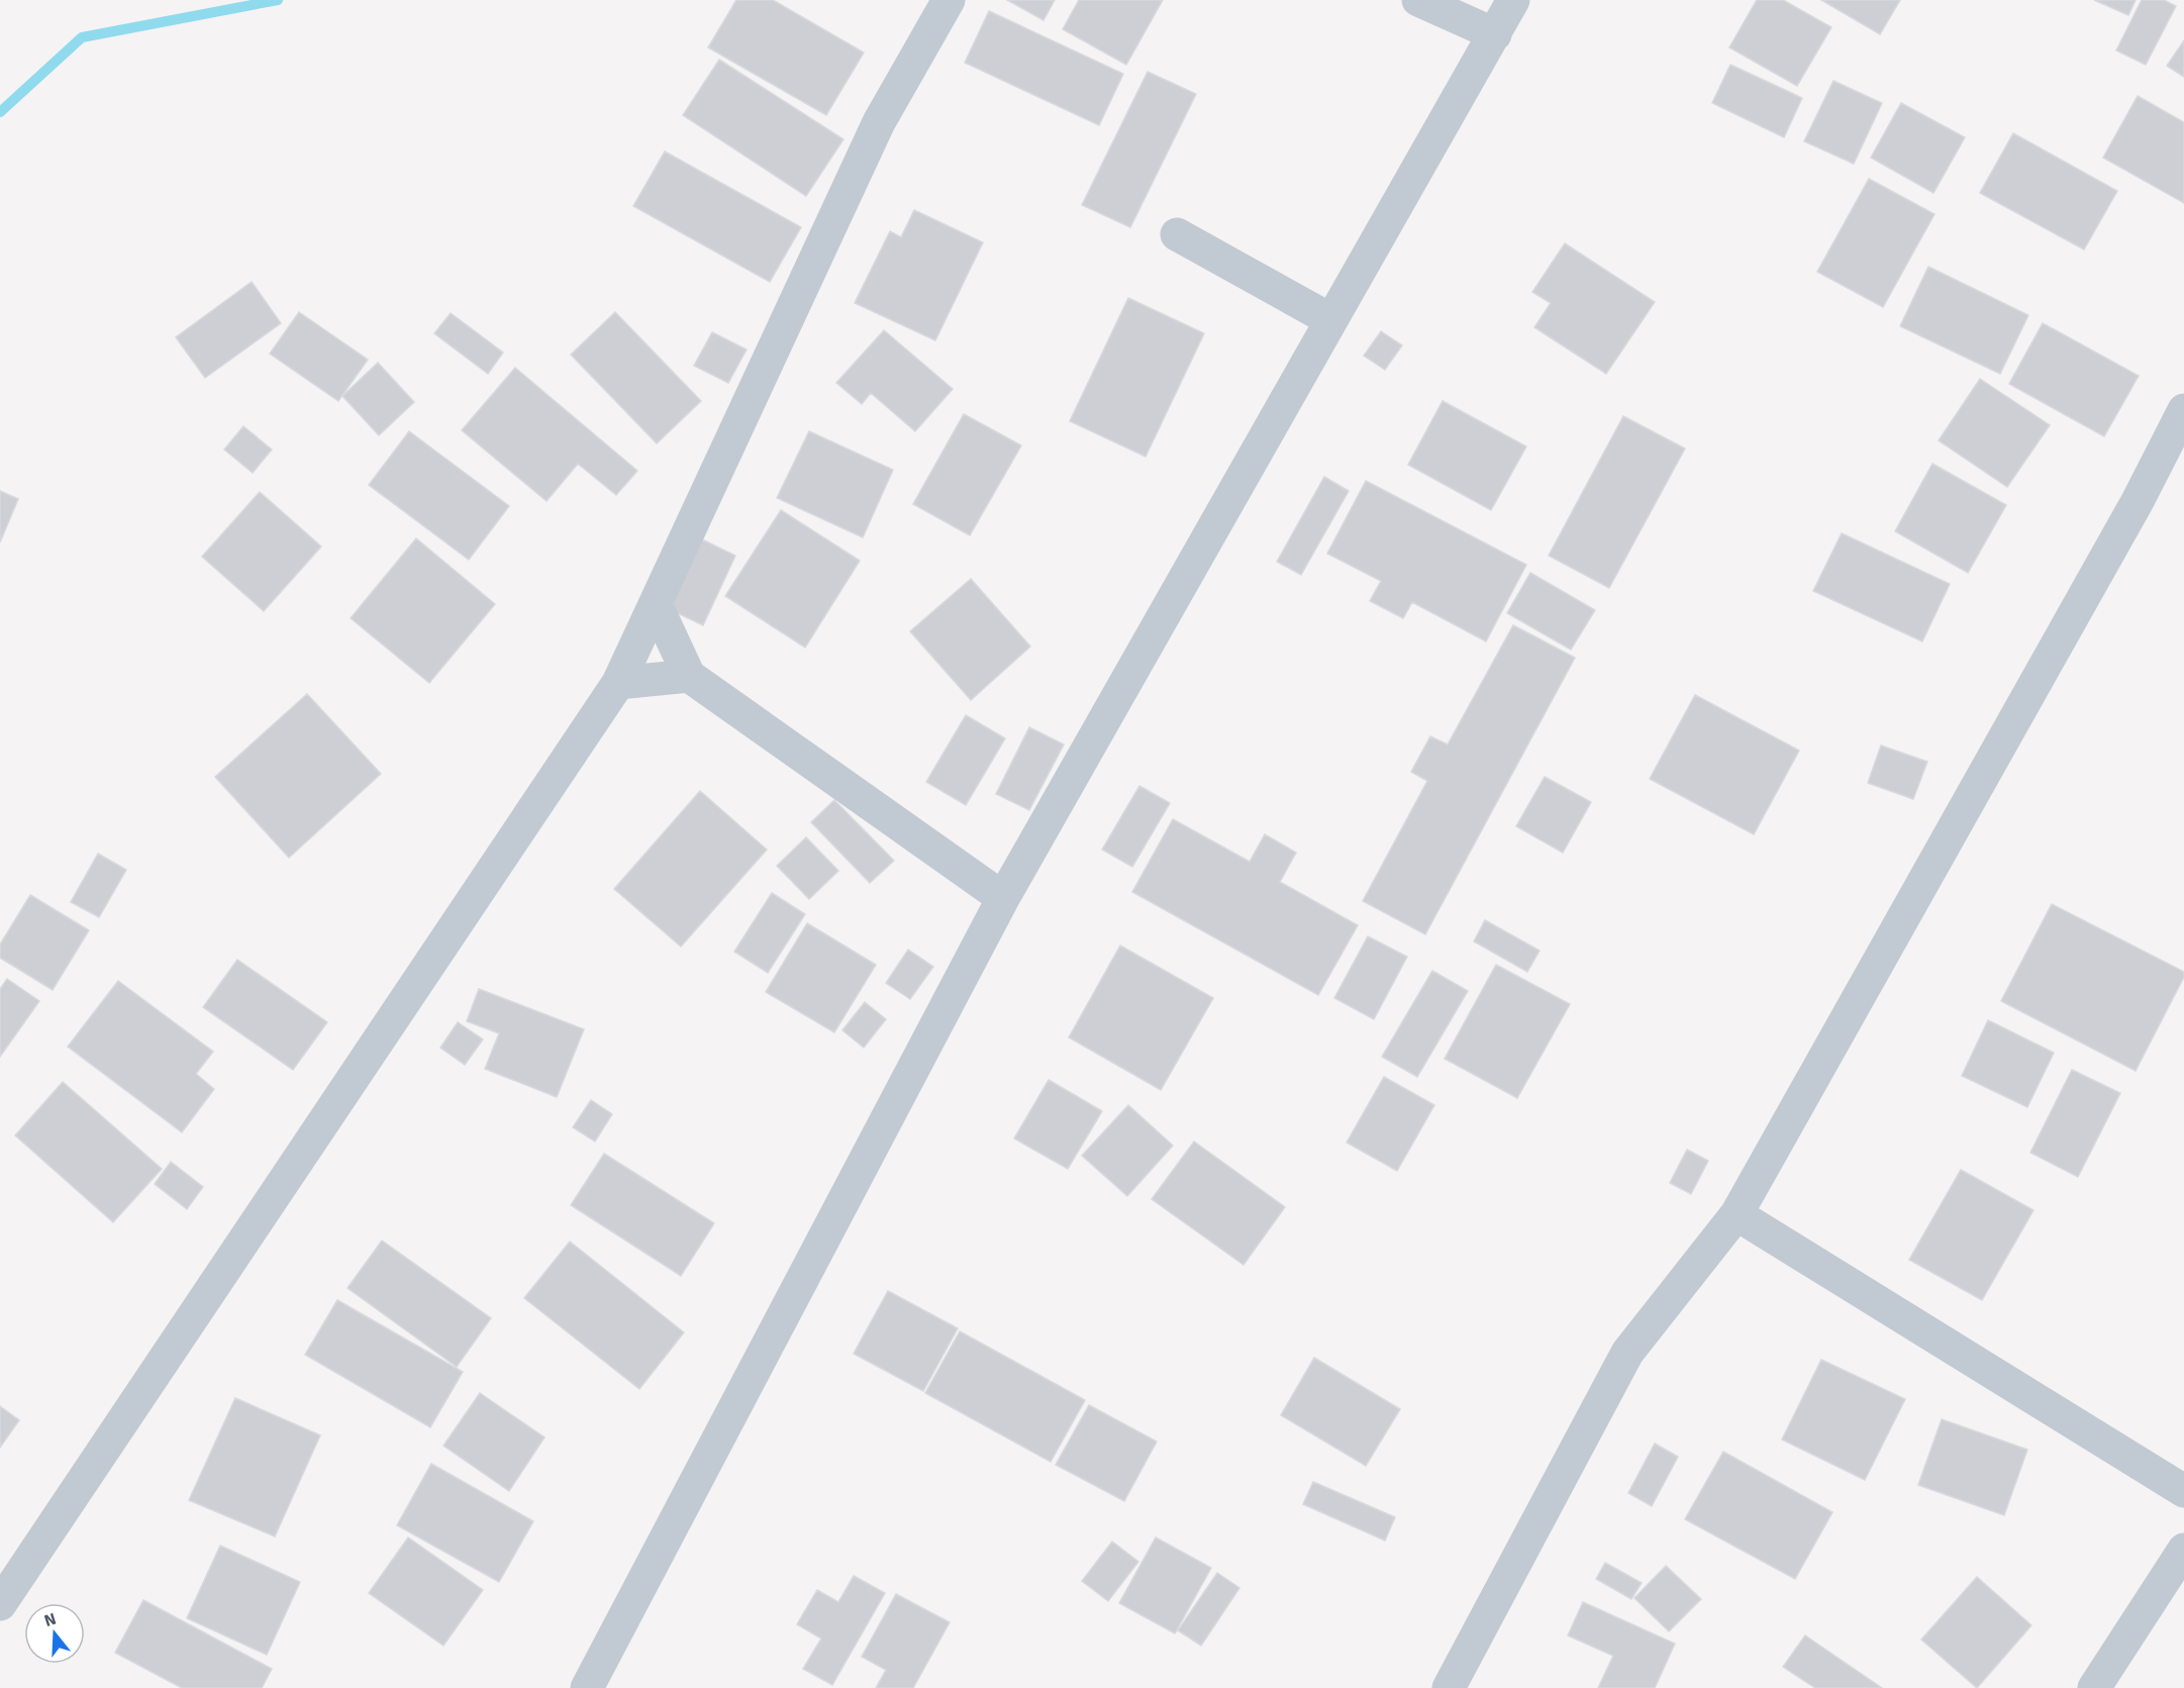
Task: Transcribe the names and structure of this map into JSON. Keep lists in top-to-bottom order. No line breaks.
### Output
{"north":"top"}
